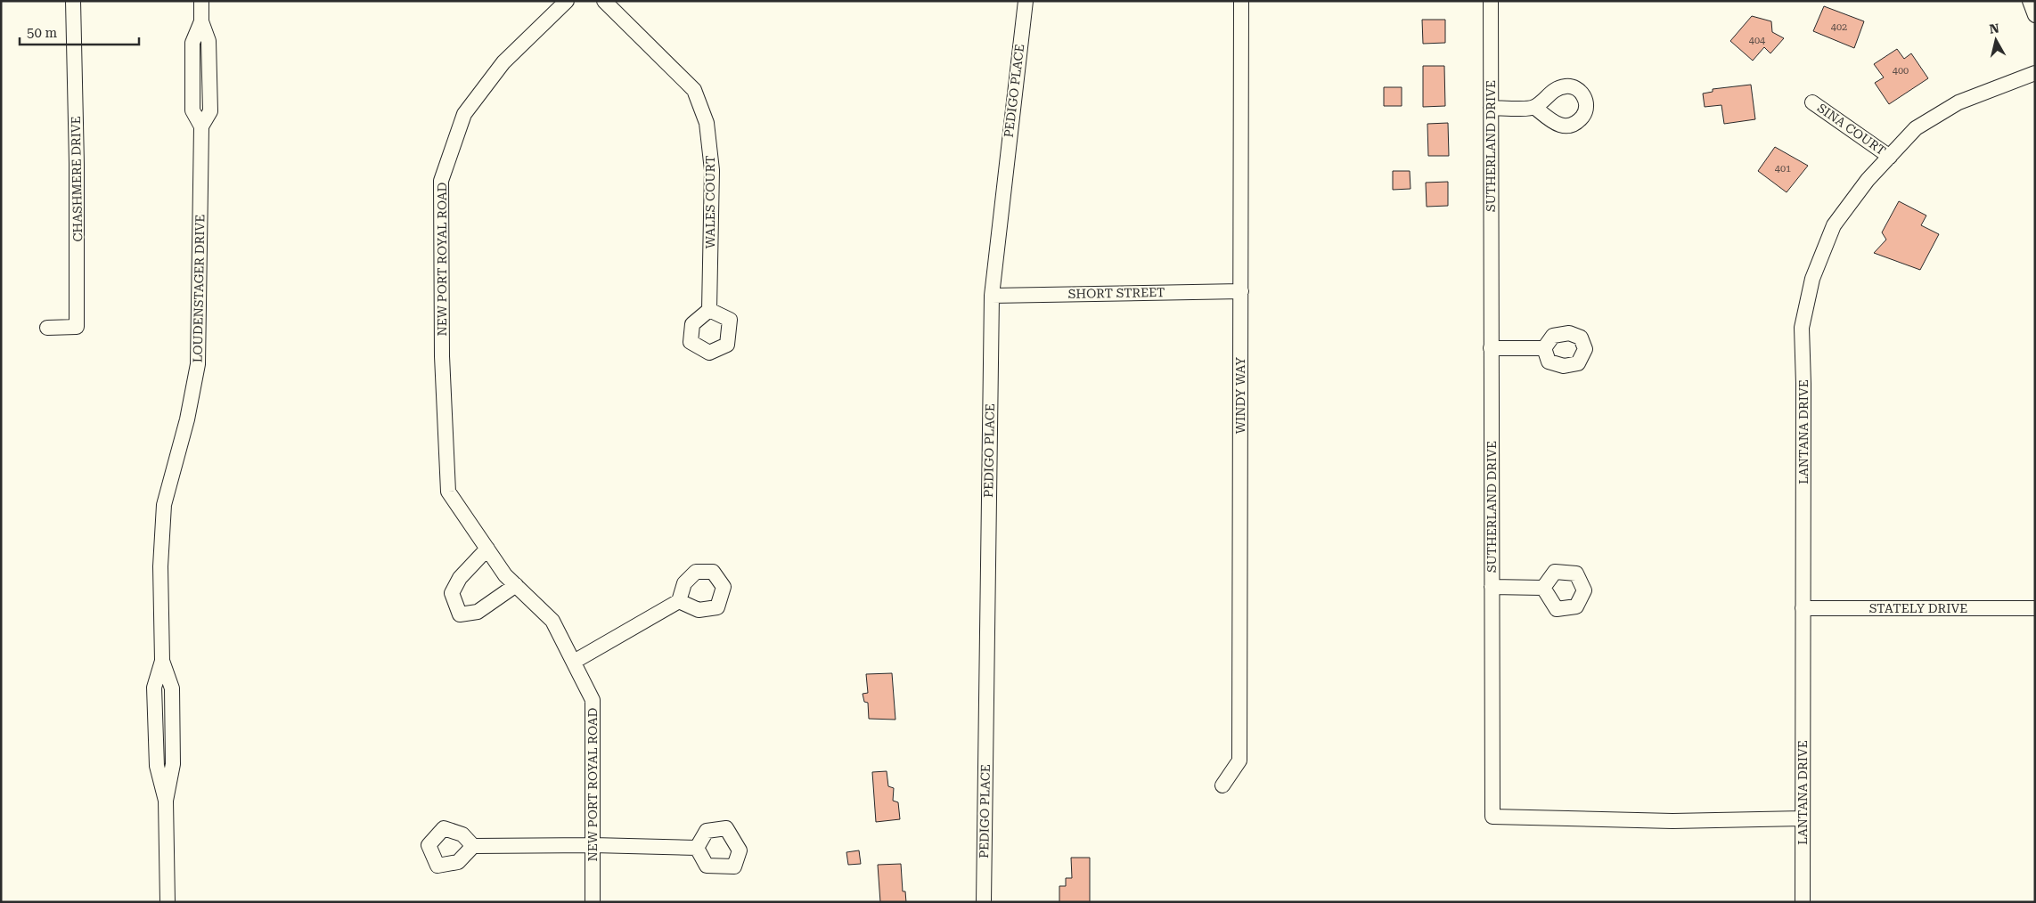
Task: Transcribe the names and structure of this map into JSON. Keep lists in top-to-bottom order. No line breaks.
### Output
{"streets":{"street":["PEDIGO PLACE","SINA COURT","SUTHERLAND DRIVE","CHASHMERE DRIVE","WALES COURT","NEW PORT ROYAL ROAD","LOUDENSTAGER DRIVE","SHORT STREET","WINDY WAY","LANTANA DRIVE","STATELY DRIVE"]},"crossings":[["PEDIGO PLACE","SHORT STREET"],["SINA COURT","LANTANA DRIVE"],["SUTHERLAND DRIVE","LANTANA DRIVE"],["SHORT STREET","WINDY WAY"],["LANTANA DRIVE","STATELY DRIVE"]],"house_numbers":["402","404","400","401"],"scale_bar":"50 m","north":"top"}
